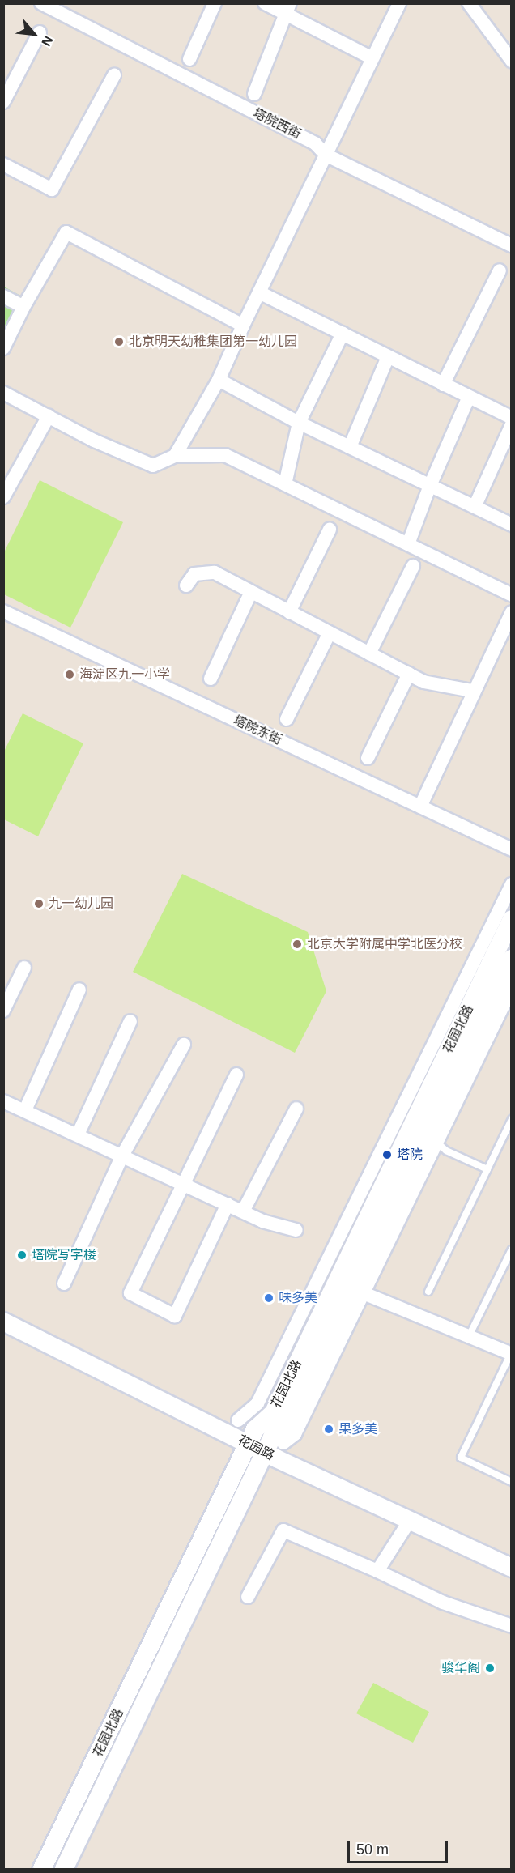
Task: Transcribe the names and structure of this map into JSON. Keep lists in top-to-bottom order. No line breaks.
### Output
{"streets":{"street":["塔院西街","塔院东街","花园北路","花园路"]},"crossings":[["花园北路","花园路"]],"places":["北京明天幼稚集团第一幼儿园","海淀区九一小学","九一幼儿园","北京大学附属中学北医分校","塔院","塔院写字楼","味多美","果多美","骏华阁"],"scale_bar":"50 m","north":"bottom right"}
